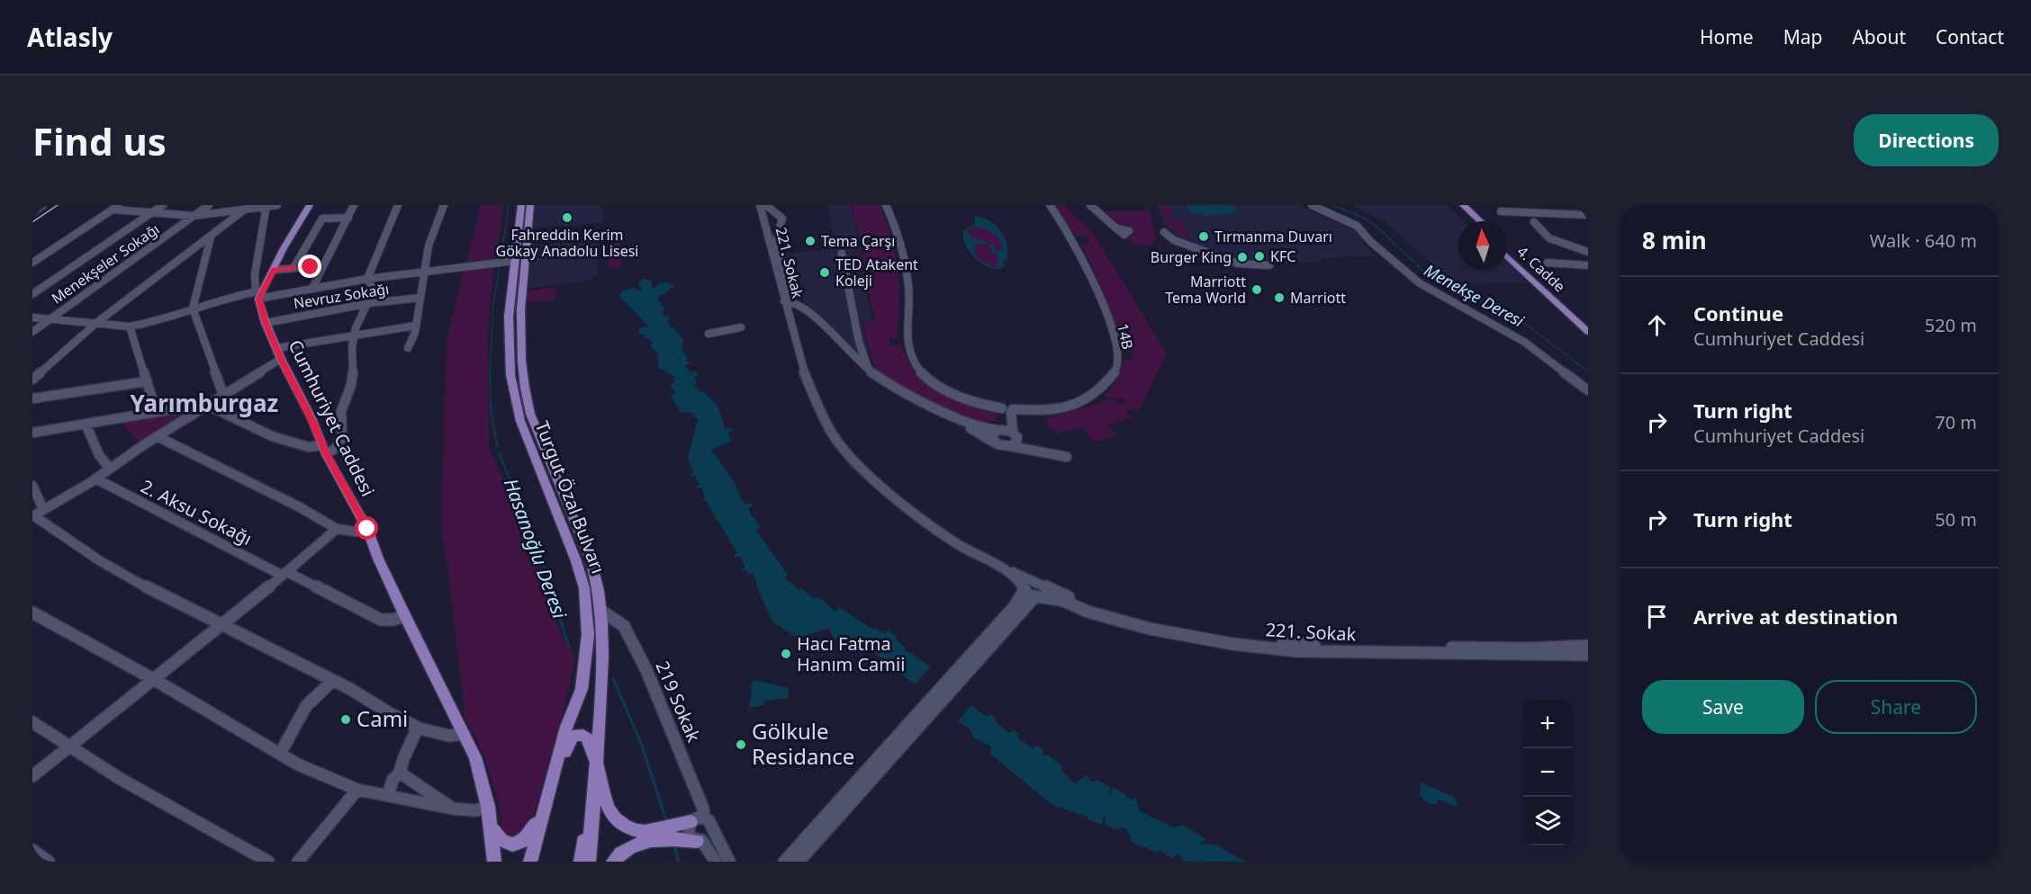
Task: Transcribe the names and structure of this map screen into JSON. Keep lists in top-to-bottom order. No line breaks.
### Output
{"streets":{"main road":["4. Cadde","Cumhuriyet Caddesi","Turgut Özal Bulvarı"],"street":["221. Sokak","Menekşeler Sokağı","Nevruz Sokağı","14B","2. Aksu Sokağı","219 Sokak"]},"crossings":[["Nevruz Sokağı","Cumhuriyet Caddesi"],["Cumhuriyet Caddesi","2. Aksu Sokağı"],["Turgut Özal Bulvarı","219 Sokak"]],"districts":["Yarımburgaz"],"water":["Menekşe Deresi","Hasanoğlu Deresi"],"places":["Fahreddin Kerim Gökay Anadolu Lisesi","Tırmanma Duvarı","Tema Çarşı","KFC","Burger King","TED Atakent Koleji","Marriott Tema World","Marriott","Hacı Fatma Hanım Camii","Cami","Gölkule Residance"],"north":"top","page":{"header":"Atlasly","nav":["Home","Map","About","Contact"],"buttons":["Directions",["Save","Share"]],"title":"Find us","heading":["8 min","Walk · 640 m"],"list":[["Continue","Cumhuriyet Caddesi","520 m"],["Turn right","Cumhuriyet Caddesi","70 m"],["Turn right","50 m"],"Arrive at destination"],"map_buttons":["+","−"]}}
